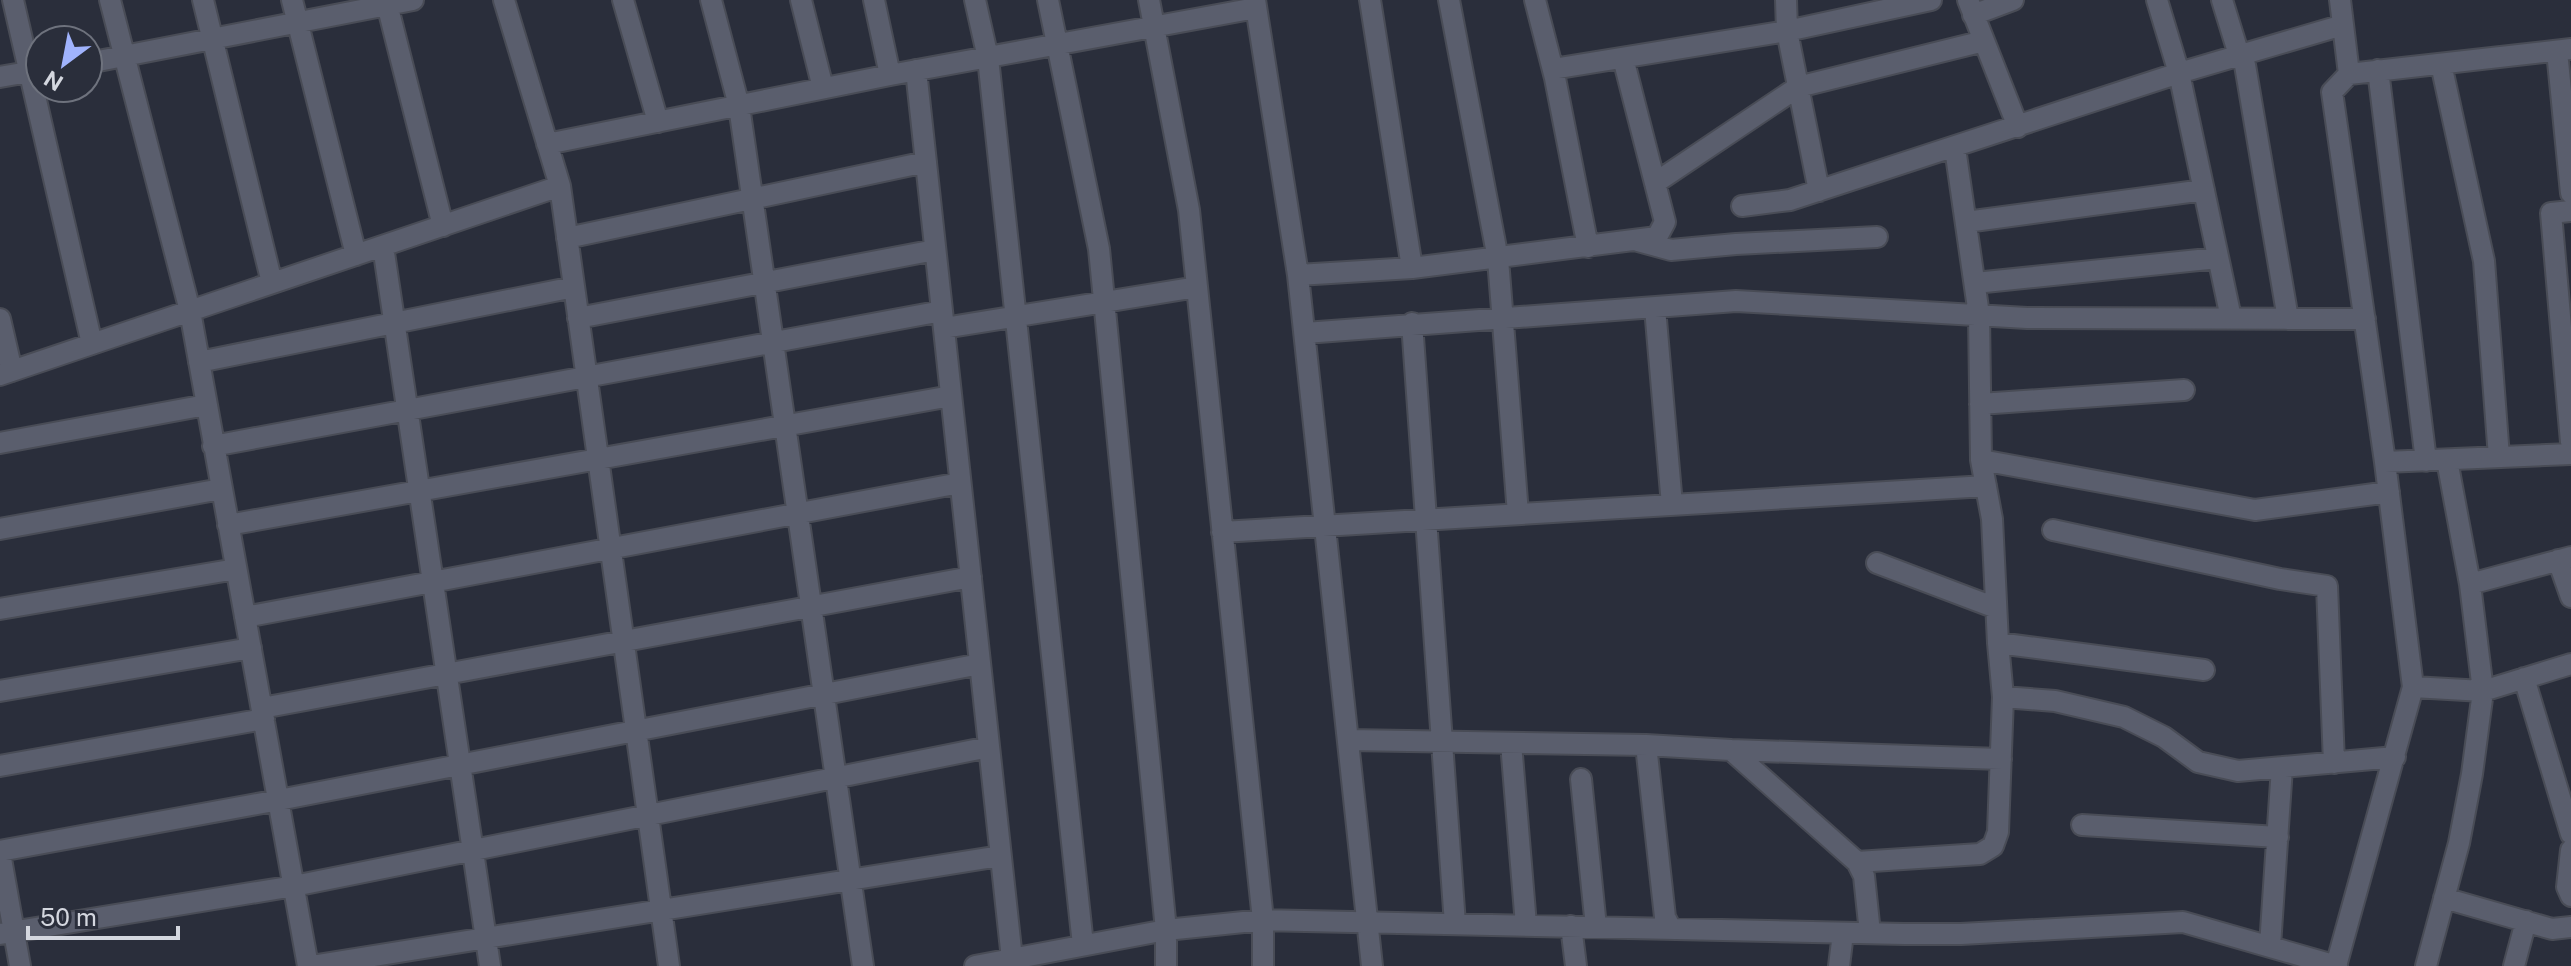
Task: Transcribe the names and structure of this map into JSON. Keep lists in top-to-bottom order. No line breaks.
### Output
{"scale_bar":"50 m","north":"bottom left"}
